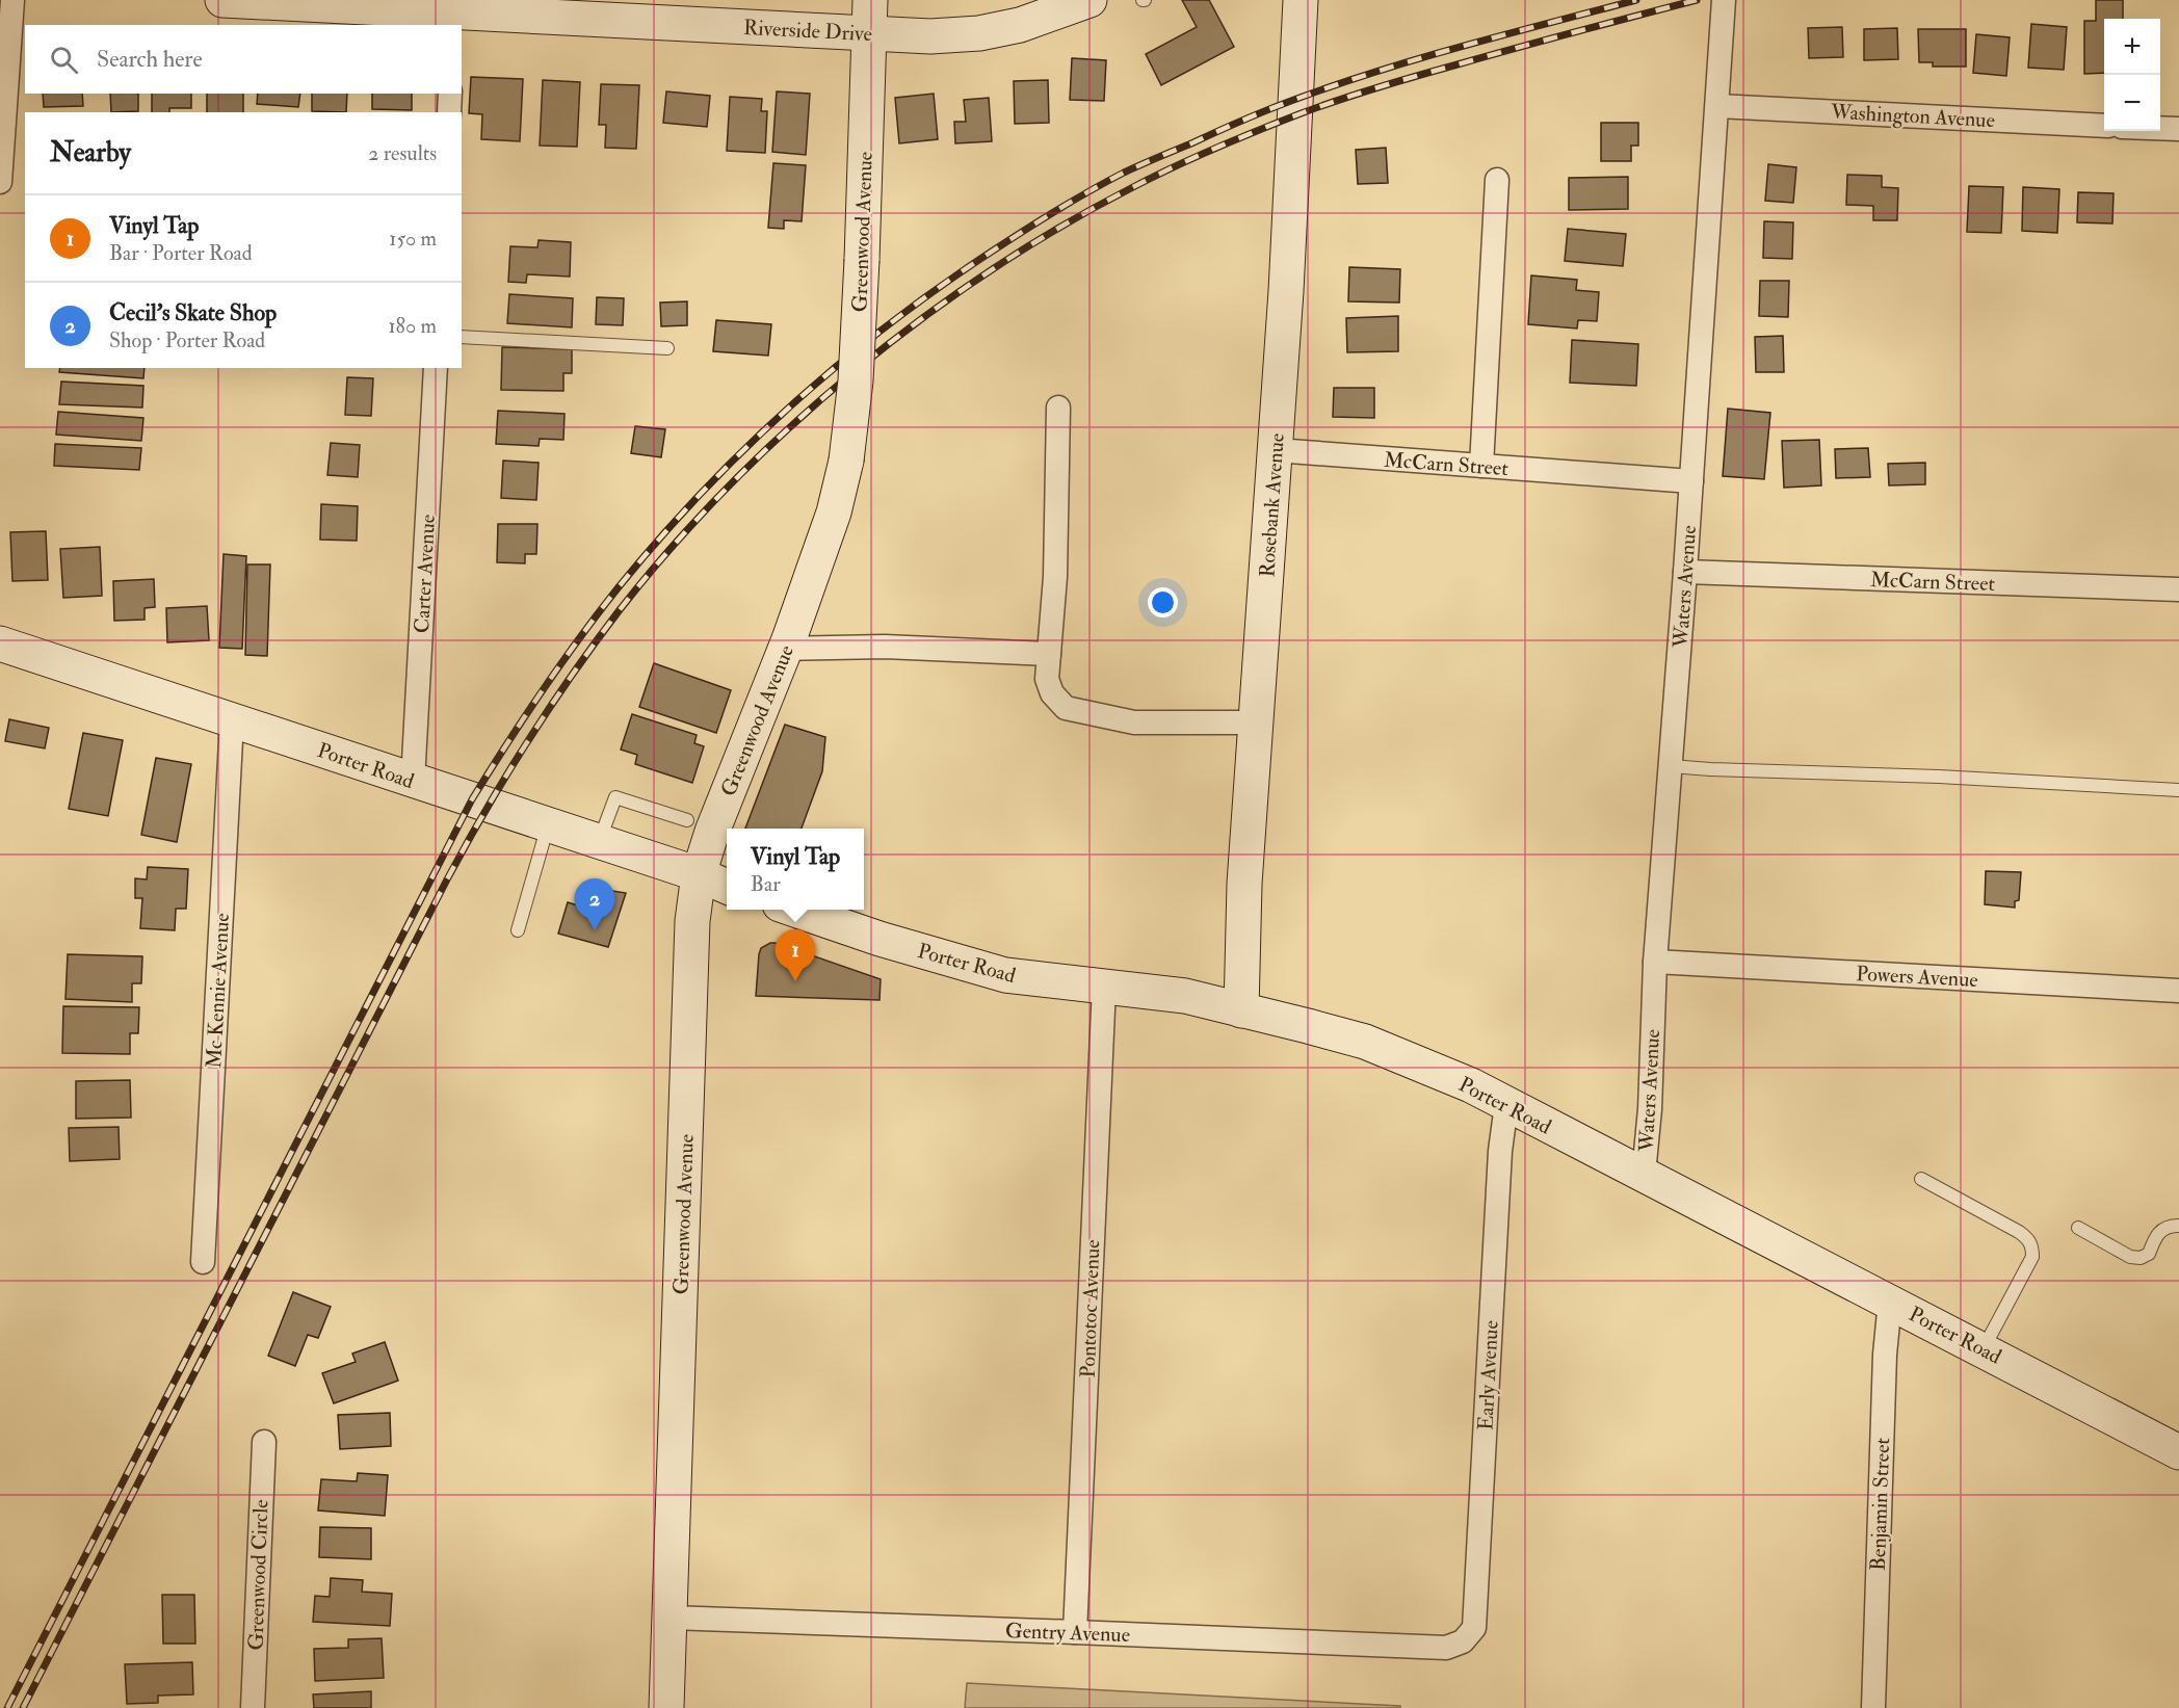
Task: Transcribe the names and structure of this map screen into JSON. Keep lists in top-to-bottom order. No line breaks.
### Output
{"streets":{"street":["Riverside Drive","Washington Avenue","Greenwood Avenue","McCarn Street","Rosebank Avenue","Carter Avenue","Waters Avenue","Porter Road","Powers Avenue","Mc Kennie Avenue","Pontotoc Avenue","Early Avenue","Benjamin Street","Greenwood Circle","Gentry Avenue"]},"crossings":[["Riverside Drive","Greenwood Avenue"],["Washington Avenue","Waters Avenue"],["Greenwood Avenue","Porter Road"],["Greenwood Avenue","Gentry Avenue"],["McCarn Street","Rosebank Avenue"],["McCarn Street","Waters Avenue"],["Rosebank Avenue","Porter Road"],["Carter Avenue","Porter Road"],["Waters Avenue","Porter Road"],["Waters Avenue","Powers Avenue"],["Porter Road","Mc Kennie Avenue"],["Porter Road","Pontotoc Avenue"],["Porter Road","Early Avenue"],["Porter Road","Benjamin Street"],["Pontotoc Avenue","Gentry Avenue"],["Early Avenue","Gentry Avenue"]],"page":{"map_buttons":["+","−"],"search":"Search here","heading":["Nearby","2 results"],"list":[{"mark":"1","name":"Vinyl Tap","note":"Bar · Porter Road","value":"150 m"},{"mark":"2","name":"Cecil's Skate Shop","note":"Shop · Porter Road","value":"180 m"}],"popup":["Vinyl Tap","Bar"],"pins":["2","1"]}}
